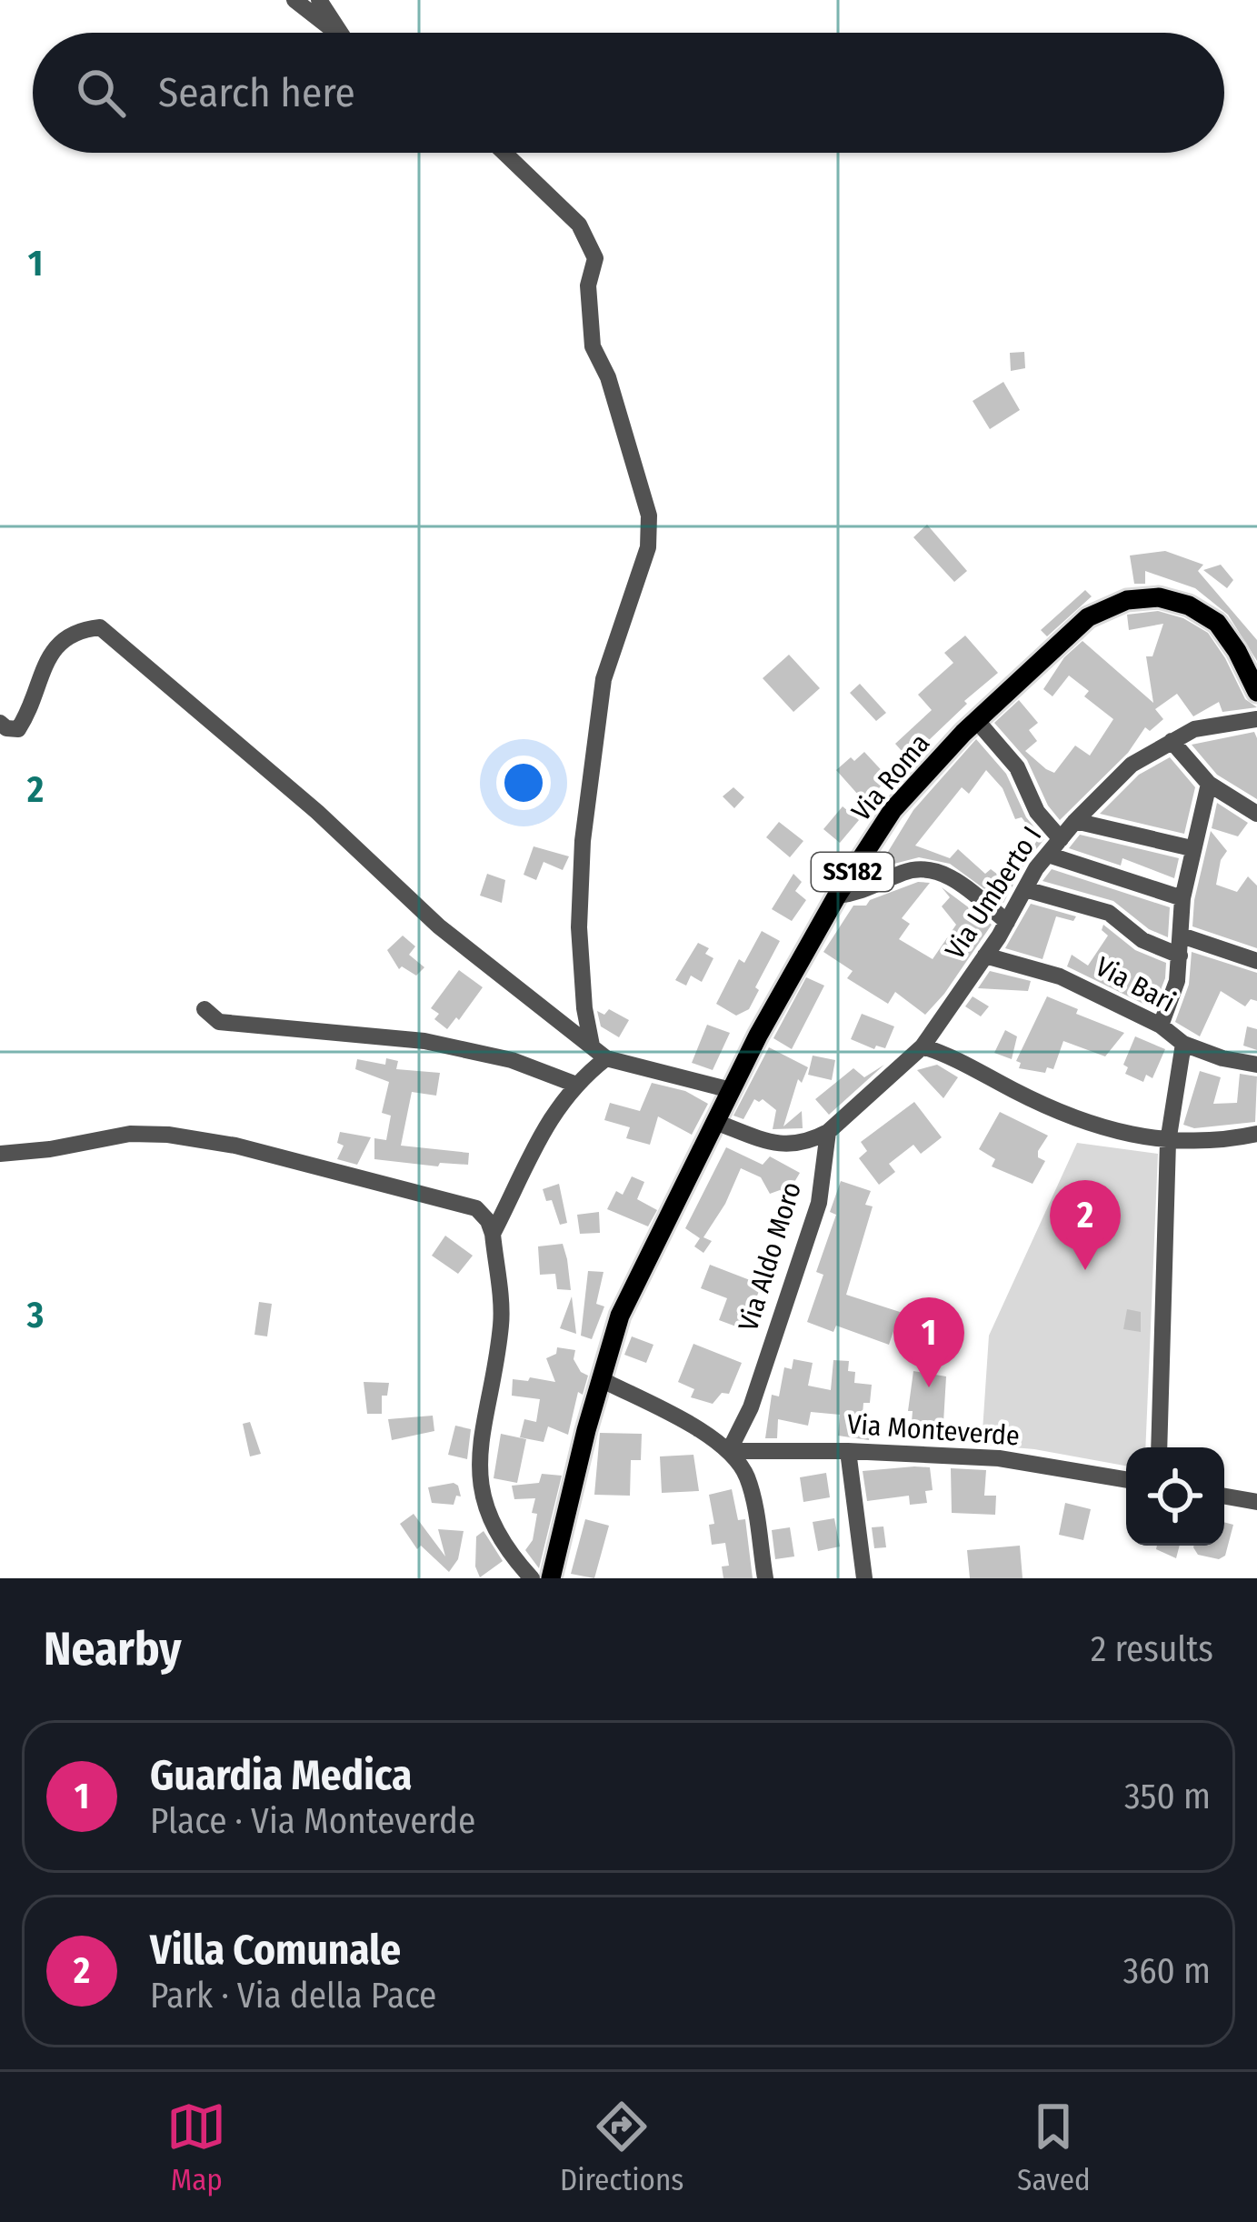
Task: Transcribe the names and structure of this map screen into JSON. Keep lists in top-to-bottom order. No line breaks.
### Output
{"streets":{"main road":["Via Roma","SS182"],"street":["Via Umberto I","Via Bari","Via Aldo Moro","Via Monteverde"]},"crossings":[["Via Roma","SS182"],["Via Umberto I","Via Bari"],["Via Aldo Moro","Via Monteverde"]],"page":{"search":"Search here","pins":["2","1"],"heading":["Nearby","2 results"],"list":[{"mark":"1","name":"Guardia Medica","note":"Place · Via Monteverde","value":"350 m"},{"mark":"2","name":"Villa Comunale","note":"Park · Via della Pace","value":"360 m"}],"nav":["Map","Directions","Saved"]},"grid":{"rows":["1","2","3"]}}
